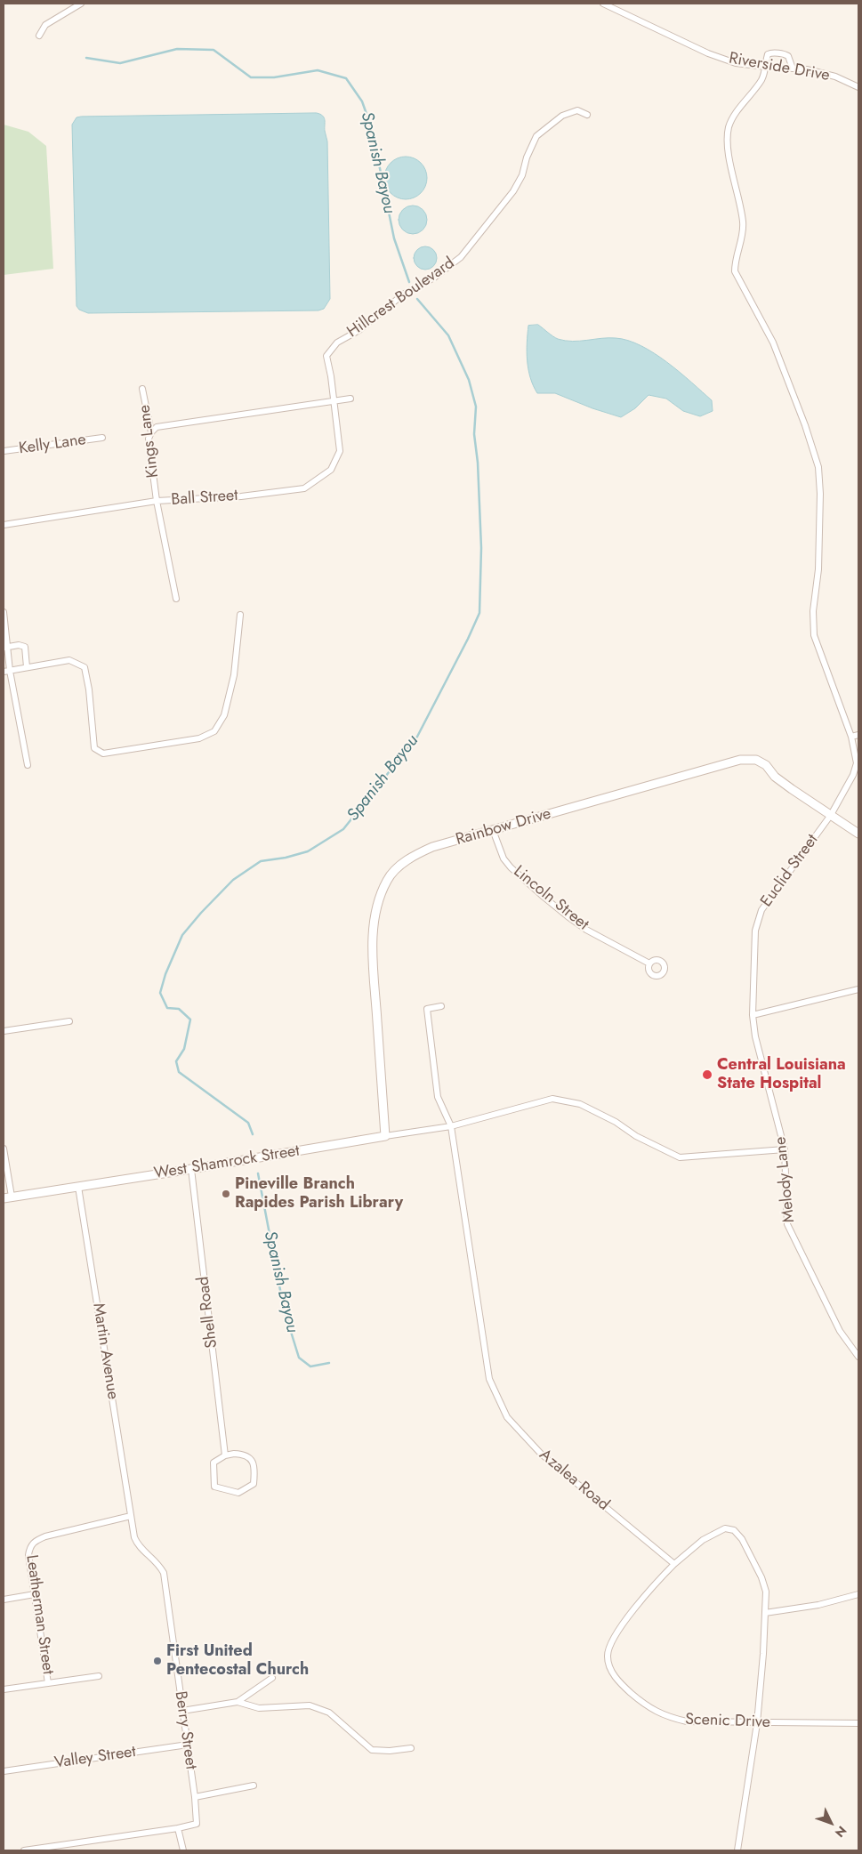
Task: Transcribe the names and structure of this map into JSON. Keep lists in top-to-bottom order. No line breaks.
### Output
{"streets":{"street":["Riverside Drive","Hillcrest Boulevard","Kings Lane","Kelly Lane","Ball Street","Rainbow Drive","Euclid Street","Lincoln Street","West Shamrock Street","Melody Lane","Shell Road","Martin Avenue","Azalea Road","Leatherman Street","Scenic Drive","Berry Street","Valley Street"]},"crossings":[["Riverside Drive","Euclid Street"],["Hillcrest Boulevard","Ball Street"],["Kings Lane","Ball Street"],["Rainbow Drive","Euclid Street"],["Rainbow Drive","Lincoln Street"],["Rainbow Drive","West Shamrock Street"],["Euclid Street","Melody Lane"],["West Shamrock Street","Melody Lane"],["West Shamrock Street","Shell Road"],["West Shamrock Street","Martin Avenue"],["West Shamrock Street","Azalea Road"],["Martin Avenue","Leatherman Street"],["Martin Avenue","Berry Street"],["Azalea Road","Scenic Drive"],["Leatherman Street","Berry Street"],["Berry Street","Valley Street"]],"water":["Spanish Bayou"],"places":["Central Louisiana State Hospital","Pineville Branch Rapides Parish Library","First United Pentecostal Church"],"north":"bottom right"}
